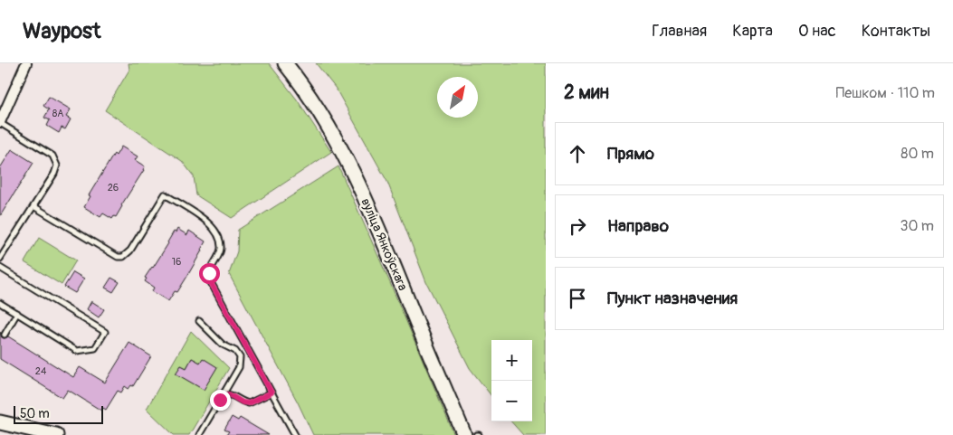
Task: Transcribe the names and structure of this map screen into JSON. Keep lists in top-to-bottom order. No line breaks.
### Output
{"streets":{"street":["вуліца Янкоўскага"]},"house_numbers":["8А","26","16","24"],"scale_bar":"50 m","north":"top right","page":{"header":"Waypost","nav":["Главная","Карта","О нас","Контакты"],"heading":["2 мин","Пешком · 110 m"],"list":[["Прямо","80 m"],["Направо","30 m"],"Пункт назначения"],"map_buttons":["+","−"],"scale":"50 m"}}
